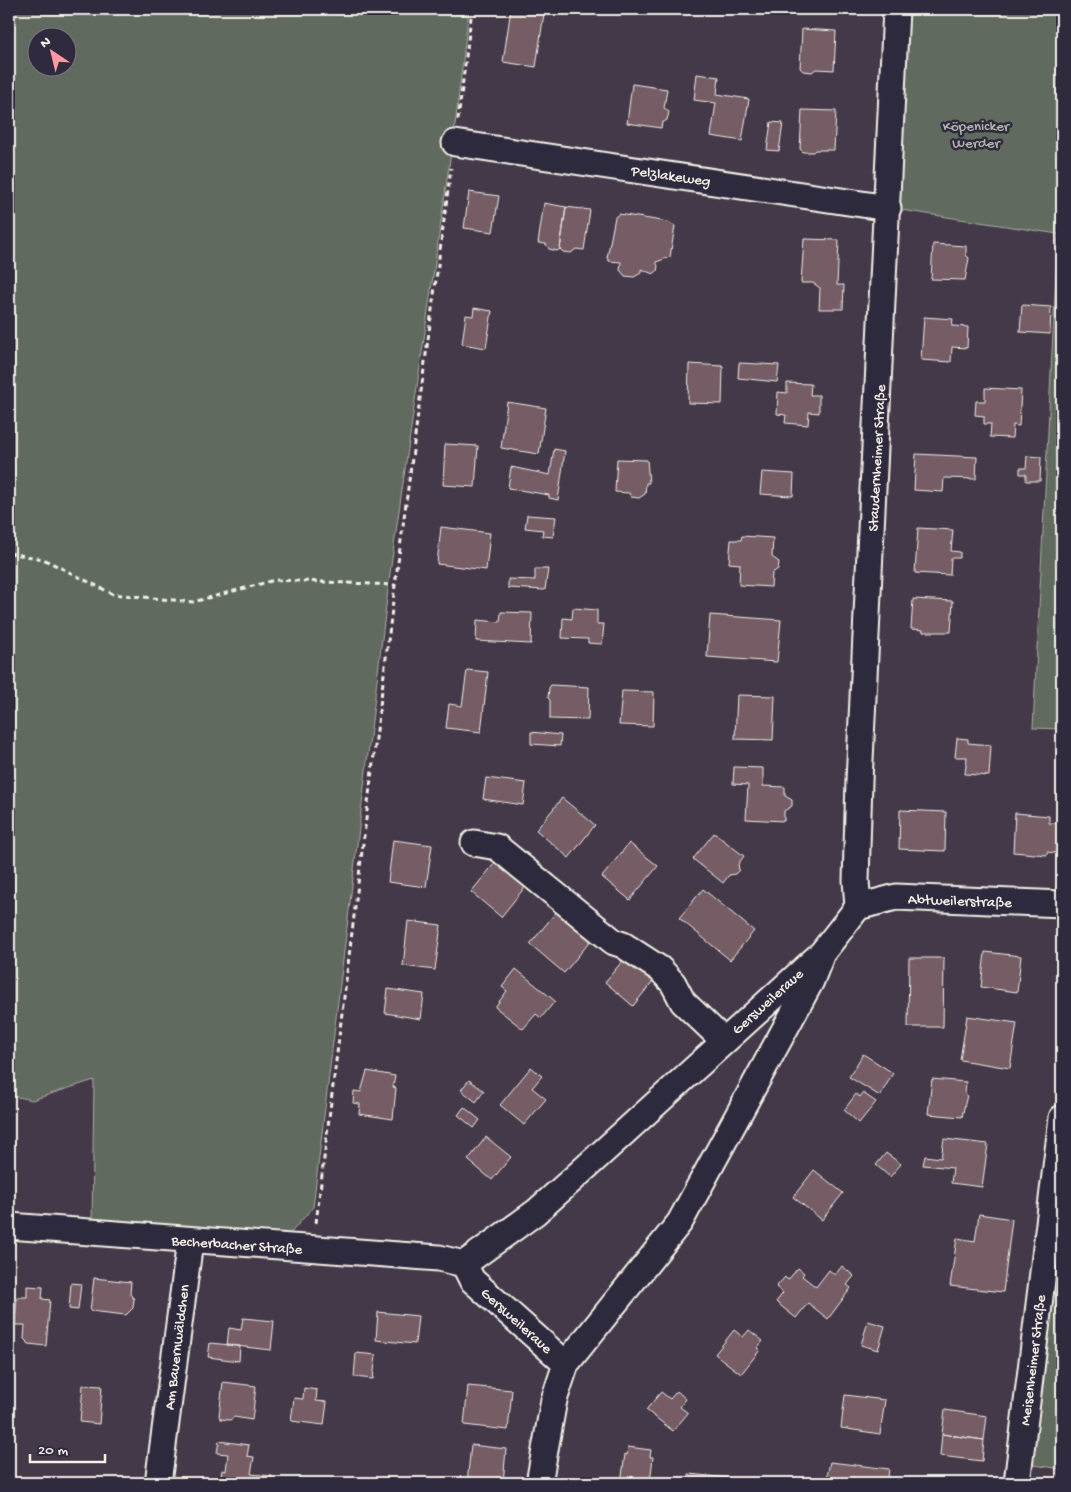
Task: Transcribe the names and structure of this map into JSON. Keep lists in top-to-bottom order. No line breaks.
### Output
{"streets":{"street":["Pelzlakeweg","Staudernheimer Straße","Abtweilerstraße","Gersweileraue","Becherbacher Straße","Am Bauernwäldchen","Meisenheimer Straße"]},"crossings":[["Pelzlakeweg","Staudernheimer Straße"],["Staudernheimer Straße","Abtweilerstraße"],["Staudernheimer Straße","Gersweileraue"],["Abtweilerstraße","Gersweileraue"],["Gersweileraue","Becherbacher Straße"],["Becherbacher Straße","Am Bauernwäldchen"]],"parks":["Köpenicker Werder"],"scale_bar":"20 m","north":"top left"}
